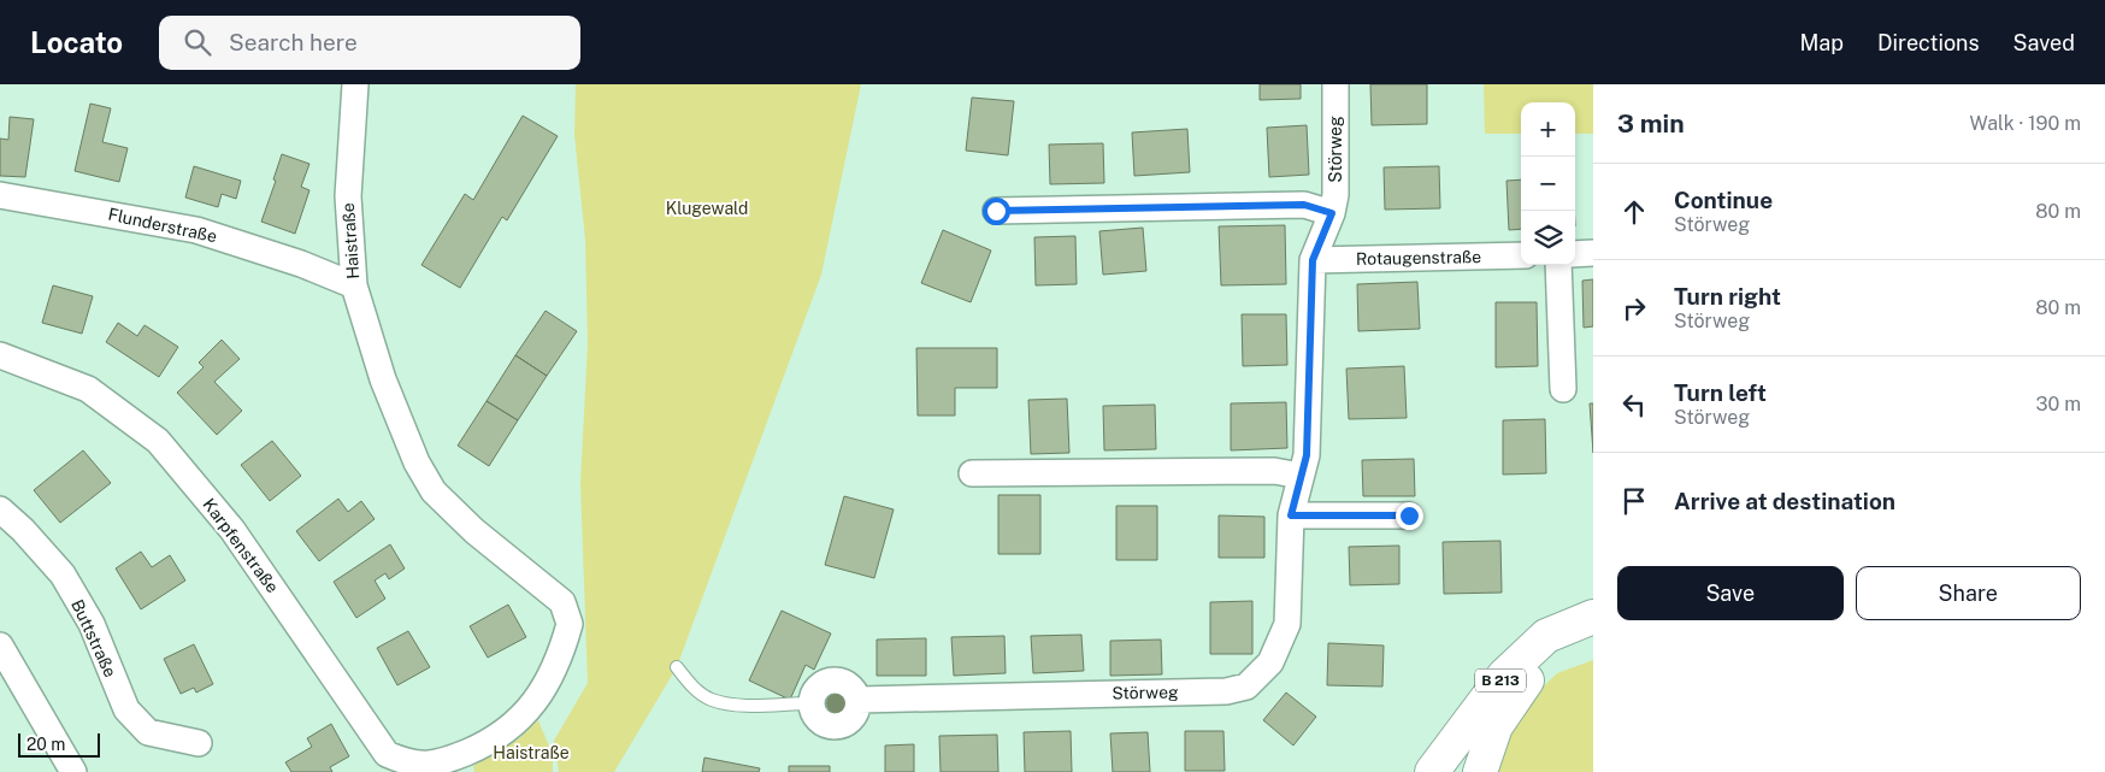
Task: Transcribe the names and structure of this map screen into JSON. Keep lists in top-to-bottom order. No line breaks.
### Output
{"streets":{"highway":["B 213"],"street":["Störweg","Flunderstraße","Haistraße","Rotaugenstraße","Karpfenstraße","Buttstraße"]},"crossings":[["Störweg","Rotaugenstraße"],["Flunderstraße","Haistraße"],["Haistraße","Karpfenstraße"]],"parks":["Klugewald","Haistraße"],"scale_bar":"20 m","page":{"header":"Locato","search":"Search here","nav":["Map","Directions","Saved"],"heading":["3 min","Walk · 190 m"],"map_buttons":["+","−"],"list":[["Continue","Störweg","80 m"],["Turn right","Störweg","80 m"],["Turn left","Störweg","30 m"],"Arrive at destination"],"buttons":["Save","Share"],"scale":"20 m"}}
